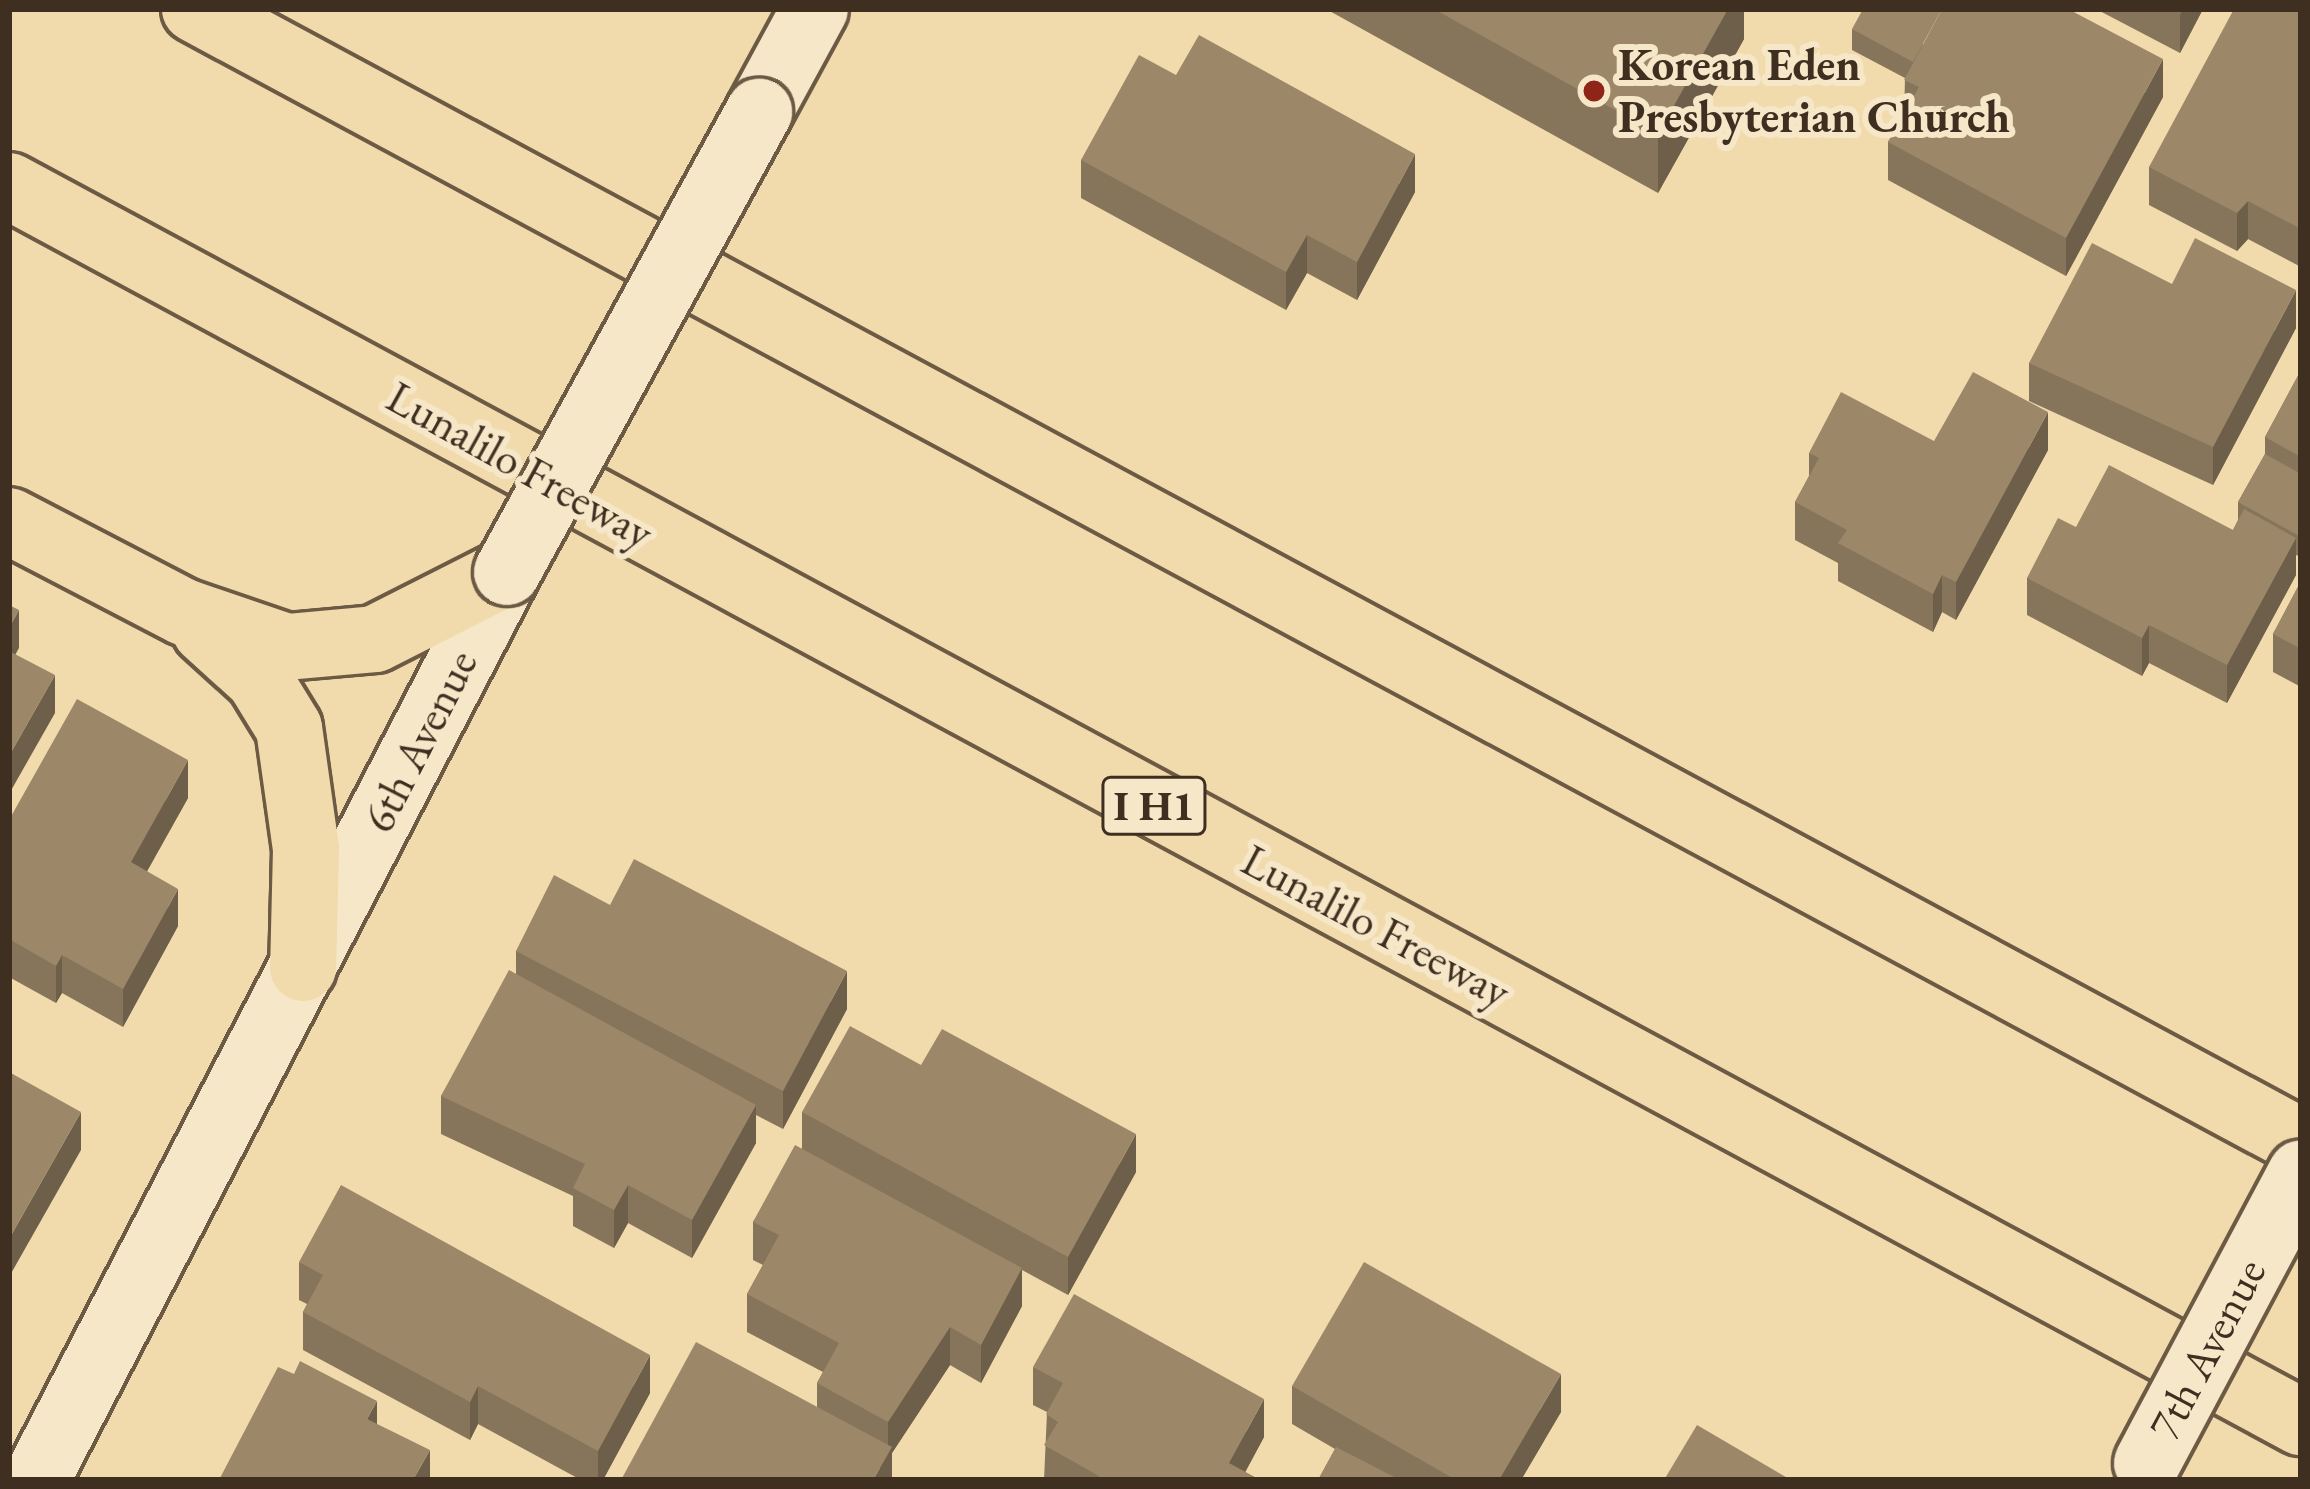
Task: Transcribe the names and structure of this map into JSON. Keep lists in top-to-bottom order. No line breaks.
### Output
{"streets":{"highway":["Lunalilo Freeway","I H1"],"street":["6th Avenue","7th Avenue"]},"places":["Korean Eden Presbyterian Church"]}
